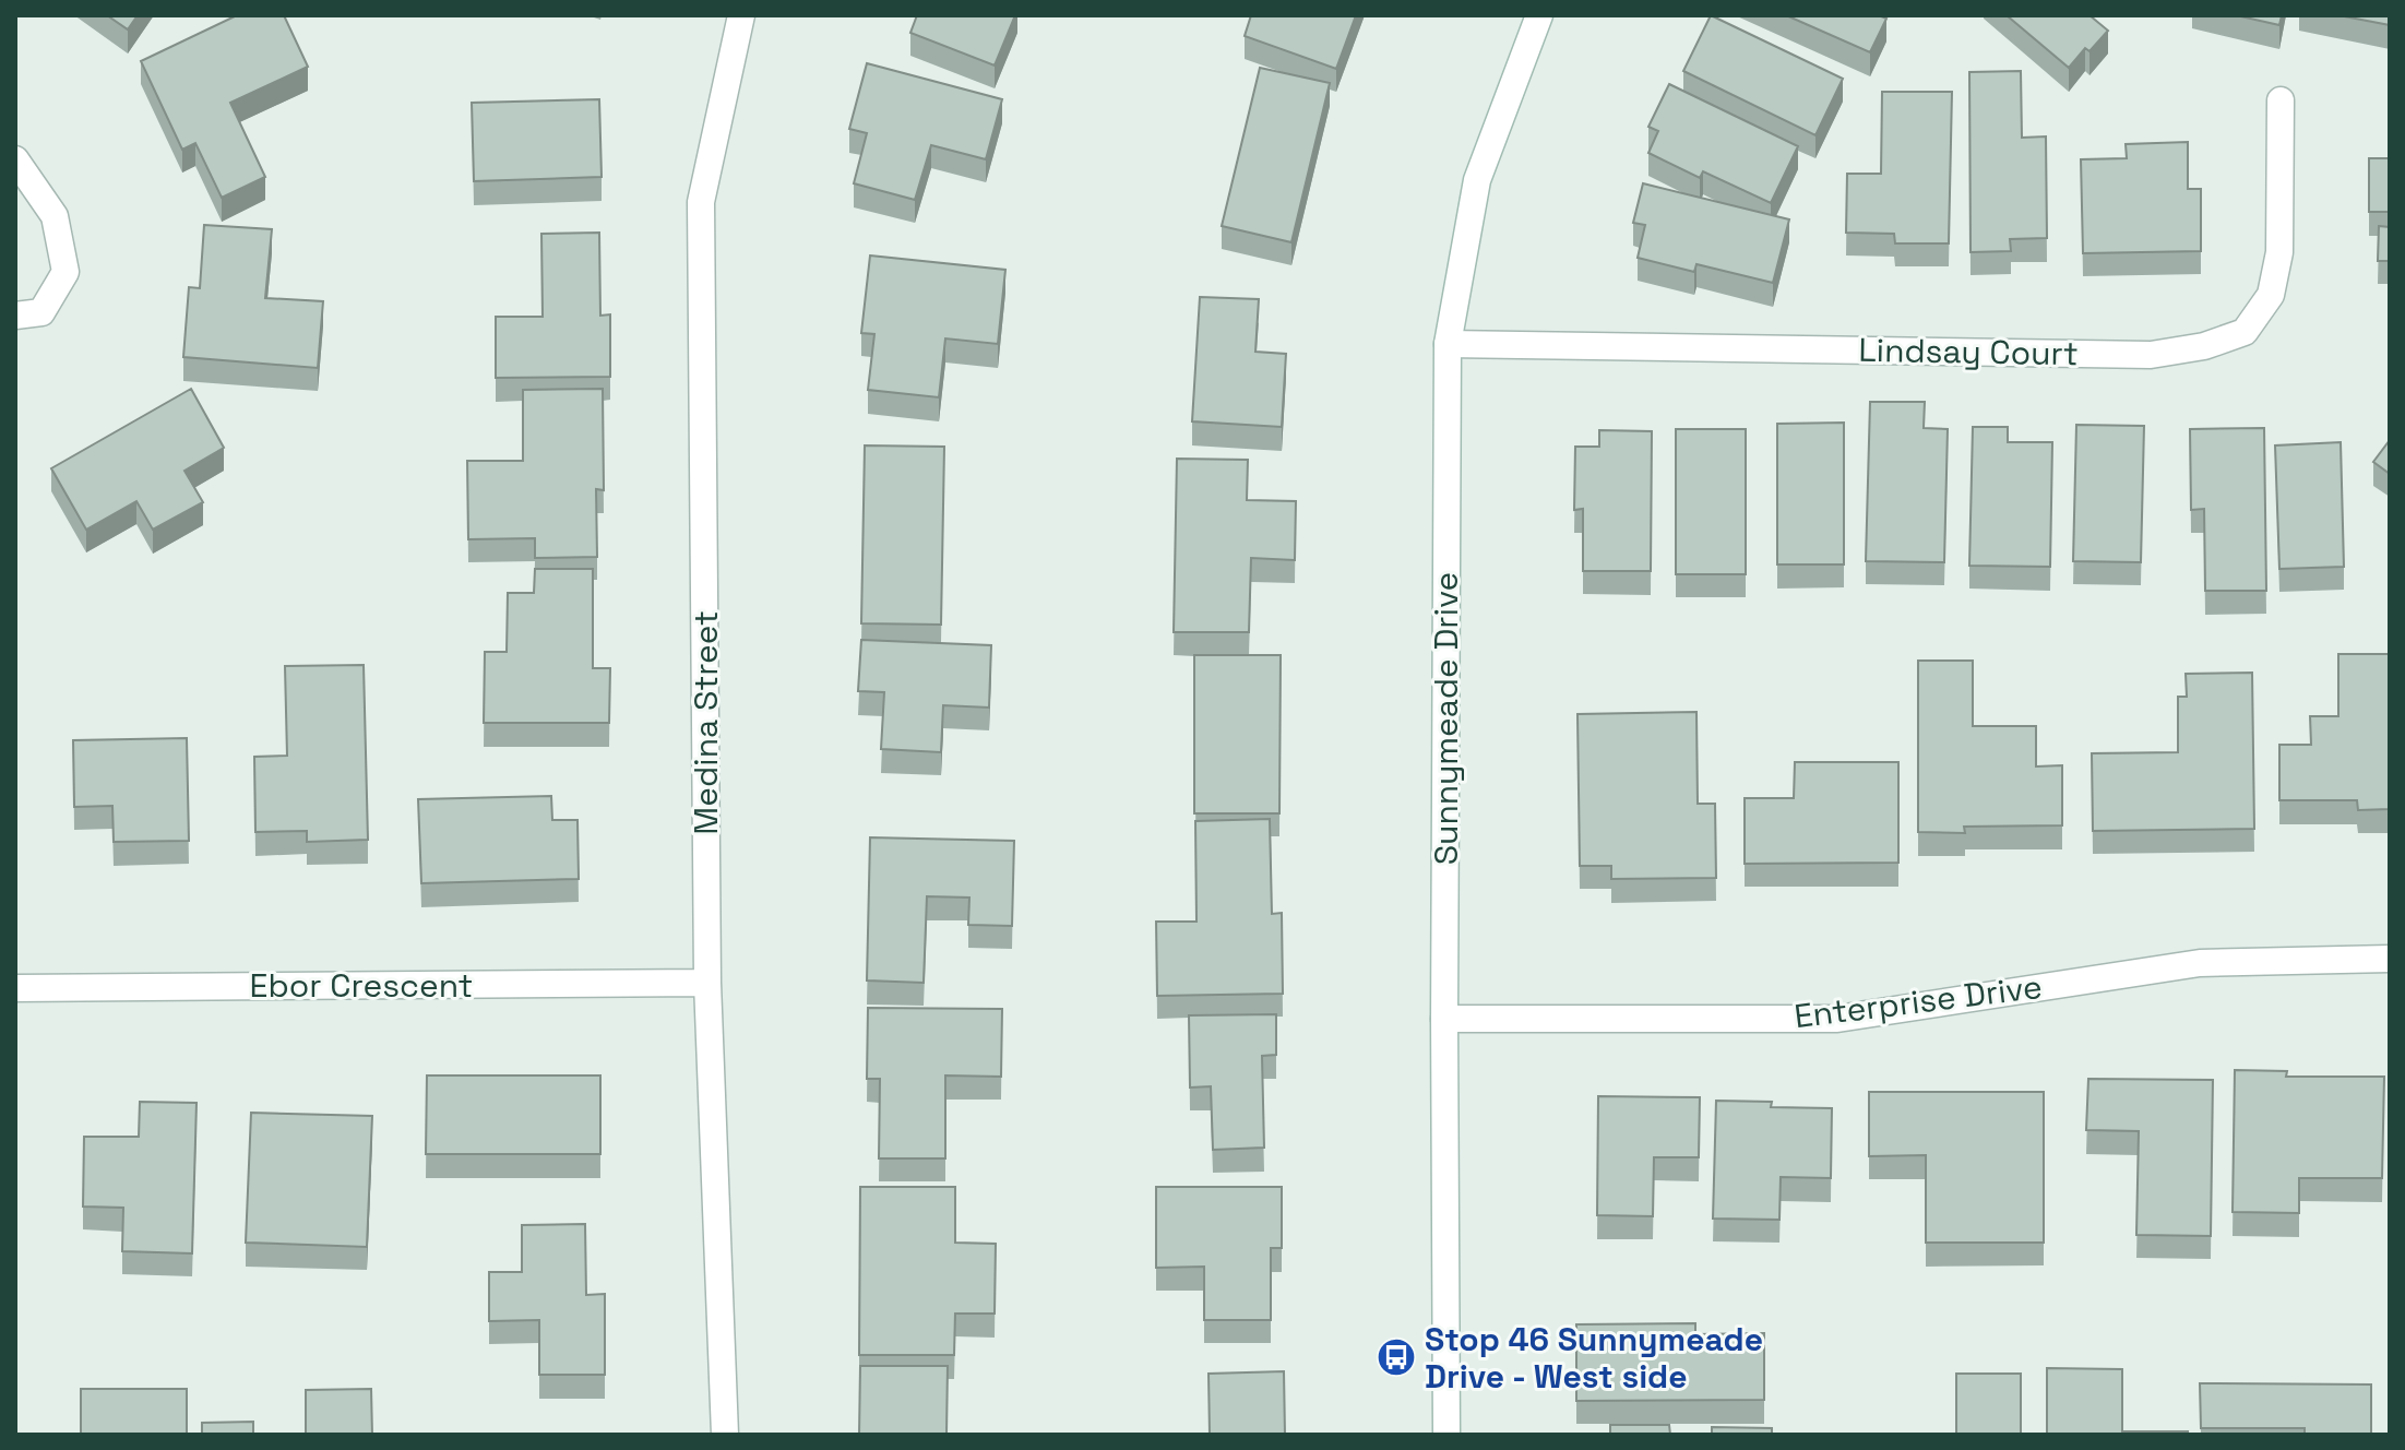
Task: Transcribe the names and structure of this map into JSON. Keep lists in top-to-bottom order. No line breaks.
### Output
{"streets":{"street":["Lindsay Court","Sunnymeade Drive","Medina Street","Ebor Crescent","Enterprise Drive"]},"crossings":[["Lindsay Court","Sunnymeade Drive"],["Sunnymeade Drive","Enterprise Drive"],["Medina Street","Ebor Crescent"]],"places":{"bus stop":["Stop 46 Sunnymeade Drive - West side"]}}
